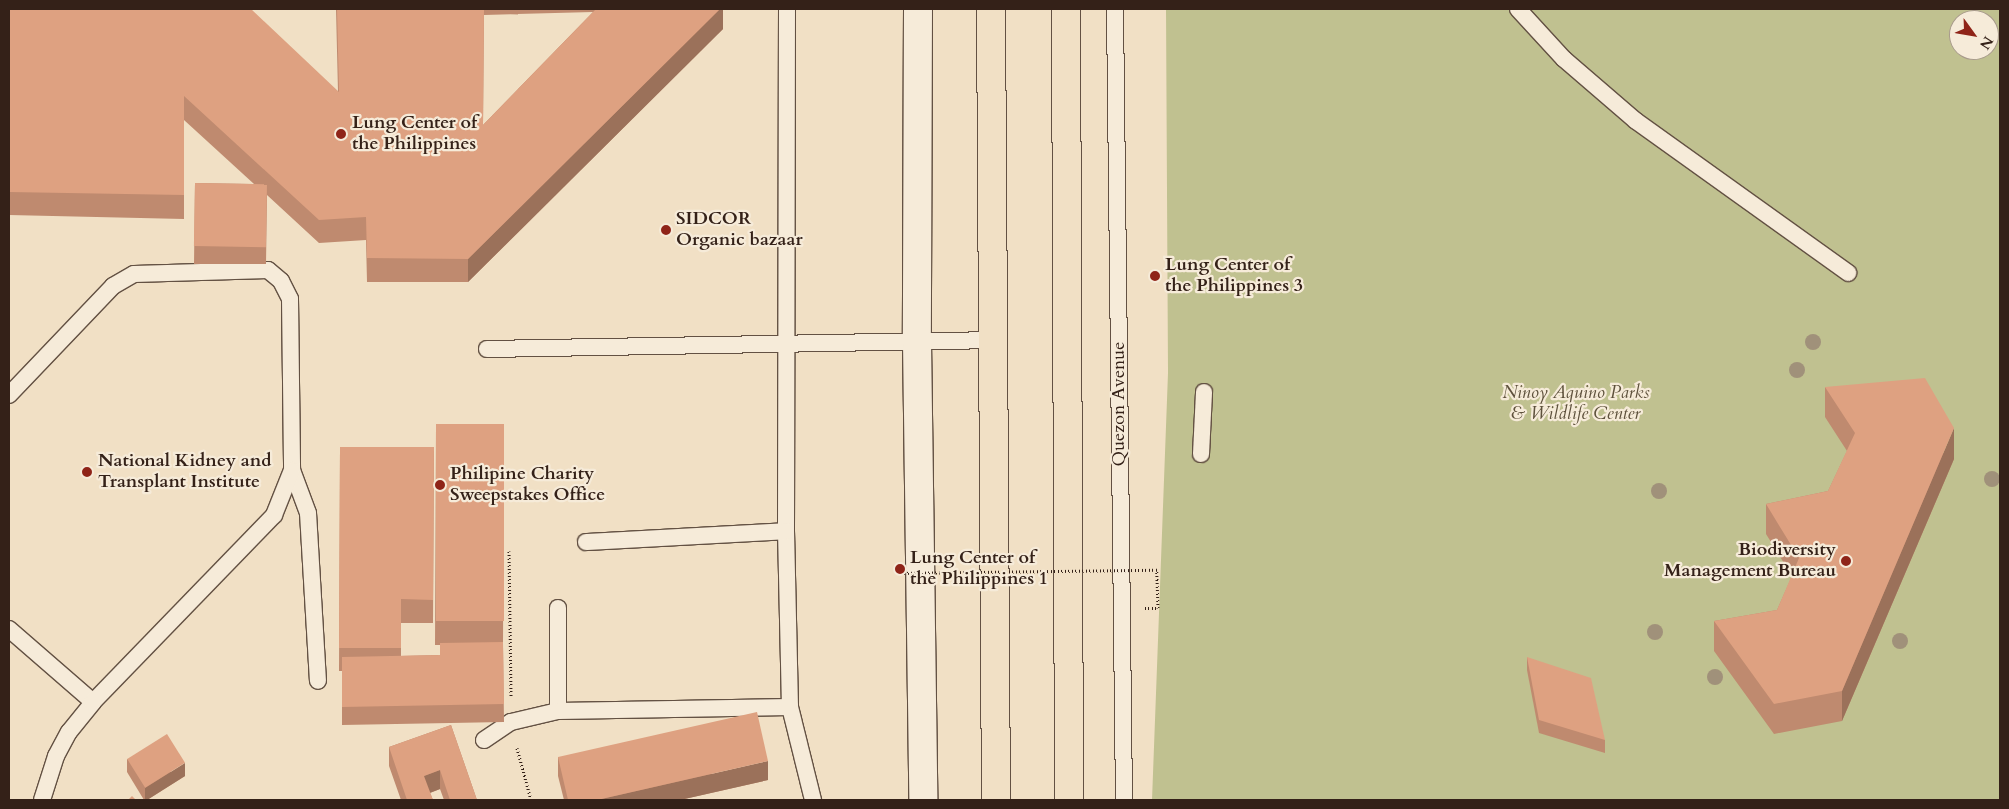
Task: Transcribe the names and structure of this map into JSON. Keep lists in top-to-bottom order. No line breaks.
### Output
{"streets":{"lane":["Quezon Avenue"]},"parks":["Ninoy Aquino Parks & Wildlife Center"],"places":["Lung Center of the Philippines","SIDCOR Organic bazaar","Lung Center of the Philippines 3","National Kidney and Transplant Institute","Philipine Charity Sweepstakes Office","Biodiversity Management Bureau","Lung Center of the Philippines 1"],"north":"bottom right"}
